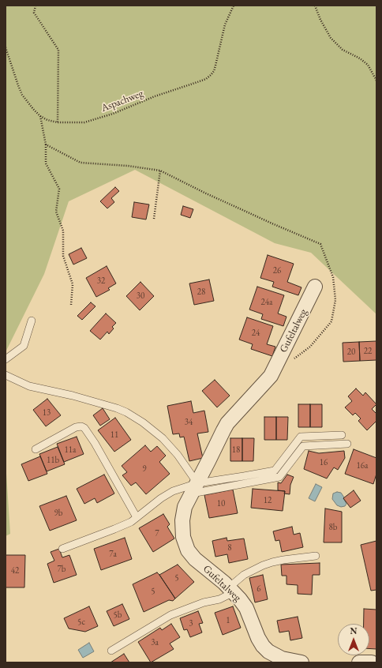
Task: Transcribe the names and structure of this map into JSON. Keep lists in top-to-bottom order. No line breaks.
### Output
{"streets":{"street":["Gufeltalweg"],"path":["Aspachweg"]},"house_numbers":["26","32","28","30","24a","24","22","20","13","34","11","11a","18","11b","16","16a","9","12","10","9b","8b","7","8","7a","7b","42","5","6","5","5b","1","5c","3","3a"],"north":"top"}
